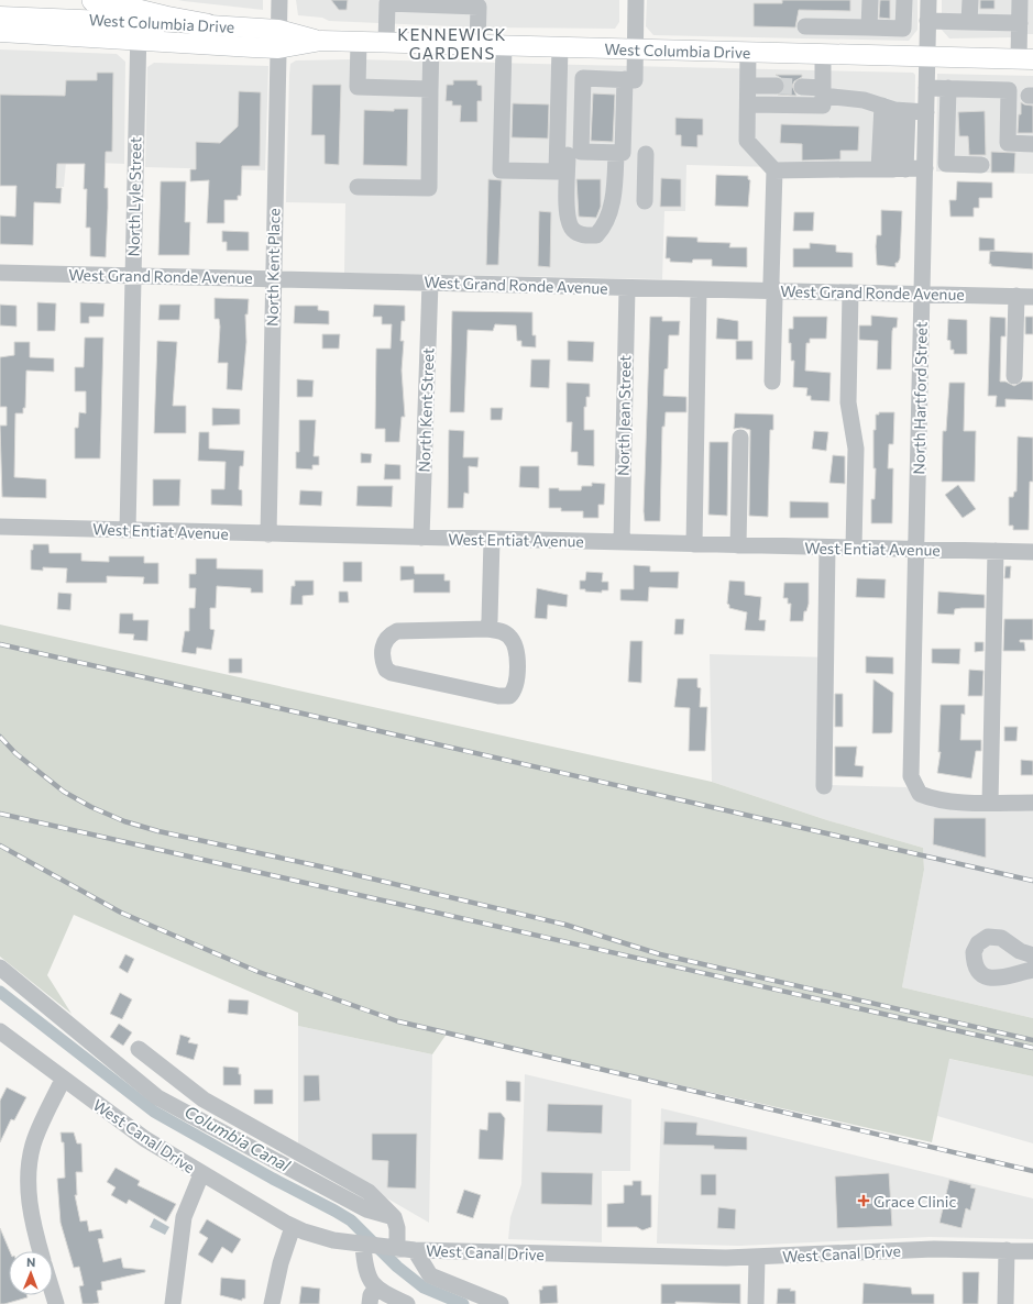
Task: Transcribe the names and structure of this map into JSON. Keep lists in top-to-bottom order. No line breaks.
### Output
{"streets":{"main road":["West Columbia Drive"],"street":["North Lyle Street","North Kent Place","West Grand Ronde Avenue","North Hartford Street","North Kent Street","North Jean Street","West Entiat Avenue","West Canal Drive"]},"crossings":[["West Columbia Drive","North Lyle Street"],["West Columbia Drive","North Kent Place"],["West Columbia Drive","North Hartford Street"],["North Lyle Street","West Grand Ronde Avenue"],["North Lyle Street","West Entiat Avenue"],["North Kent Place","West Grand Ronde Avenue"],["North Kent Place","West Entiat Avenue"],["West Grand Ronde Avenue","North Hartford Street"],["West Grand Ronde Avenue","North Kent Street"],["West Grand Ronde Avenue","North Jean Street"],["North Hartford Street","West Entiat Avenue"],["North Kent Street","West Entiat Avenue"],["North Jean Street","West Entiat Avenue"]],"districts":["KENNEWICK GARDENS"],"water":["Columbia Canal"],"places":{"health":["Grace Clinic"]},"north":"top"}
